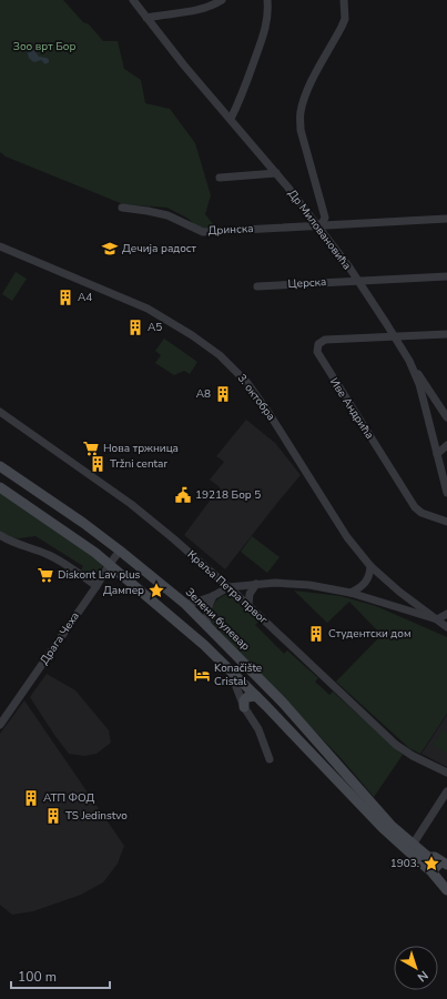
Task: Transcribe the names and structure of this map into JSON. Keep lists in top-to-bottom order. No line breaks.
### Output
{"streets":{"street":["Дринска","Др Миловановића","Церска","3. октобра","Иве Андрића","Краља Петра првог","Зелени булевар","Драга Чеха"]},"crossings":[["Дринска","Др Миловановића"],["Др Миловановића","Церска"],["Др Миловановића","Иве Андрића"],["Зелени булевар","Драга Чеха"]],"parks":["Зоо врт Бор"],"places":{"school or university":["Дечија радост"],"building":["A4","A5","A8","Tržni centar","Студентски дом","АТП ФОД","TS Jedinstvo"],"supermarket":["Нова тржница","Diskont Lav plus"],"public building":["19218 Бор 5"],"place":["Дампер","1903."],"hotel":["Konačište Cristal"]},"scale_bar":"100 m","north":"bottom right"}
